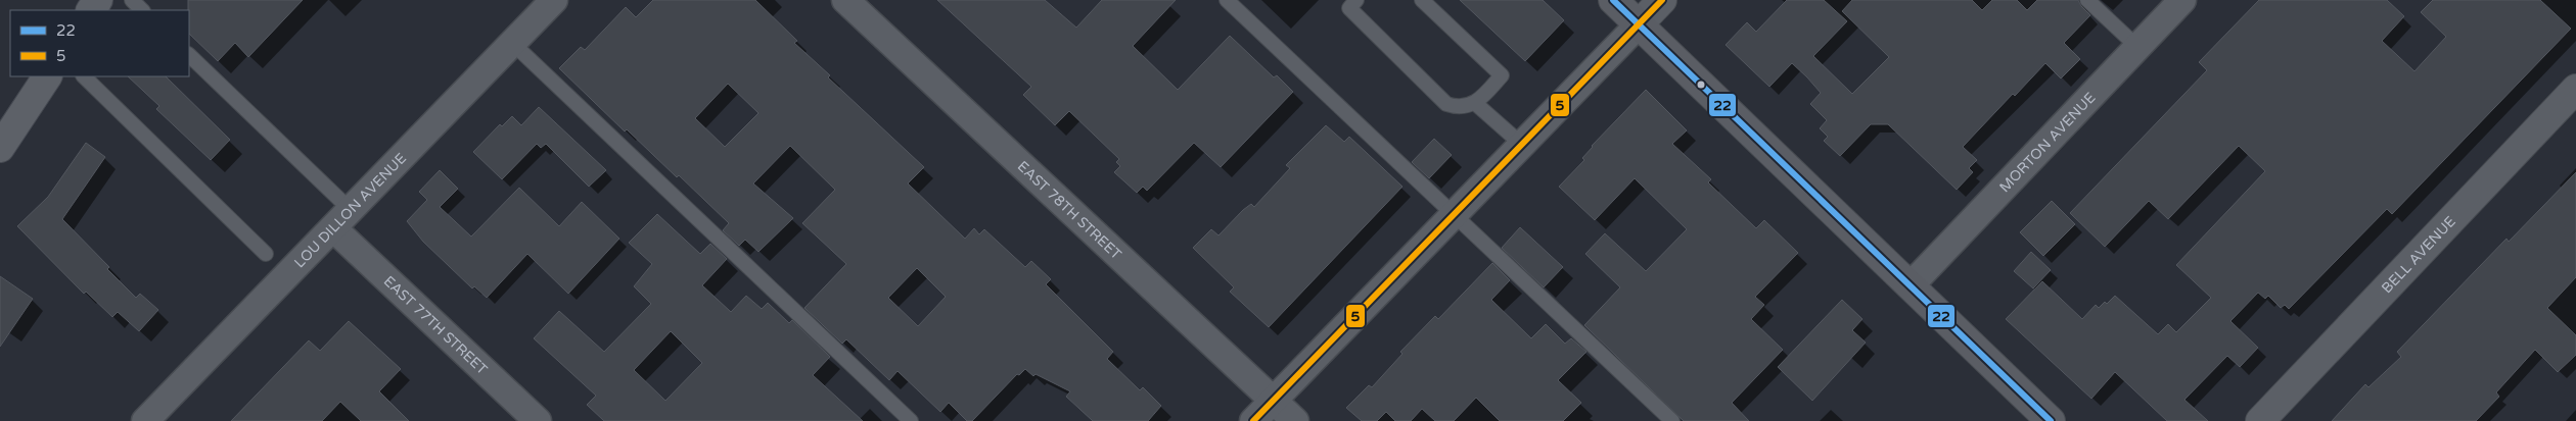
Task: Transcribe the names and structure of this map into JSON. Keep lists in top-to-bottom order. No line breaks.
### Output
{"streets":{"street":["MORTON AVENUE","EAST 78TH STREET","LOU DILLON AVENUE","BELL AVENUE","EAST 77TH STREET"]},"crossings":[["LOU DILLON AVENUE","EAST 77TH STREET"]],"lines":["transit line 22","transit line 5"],"legend":["22","5"]}
